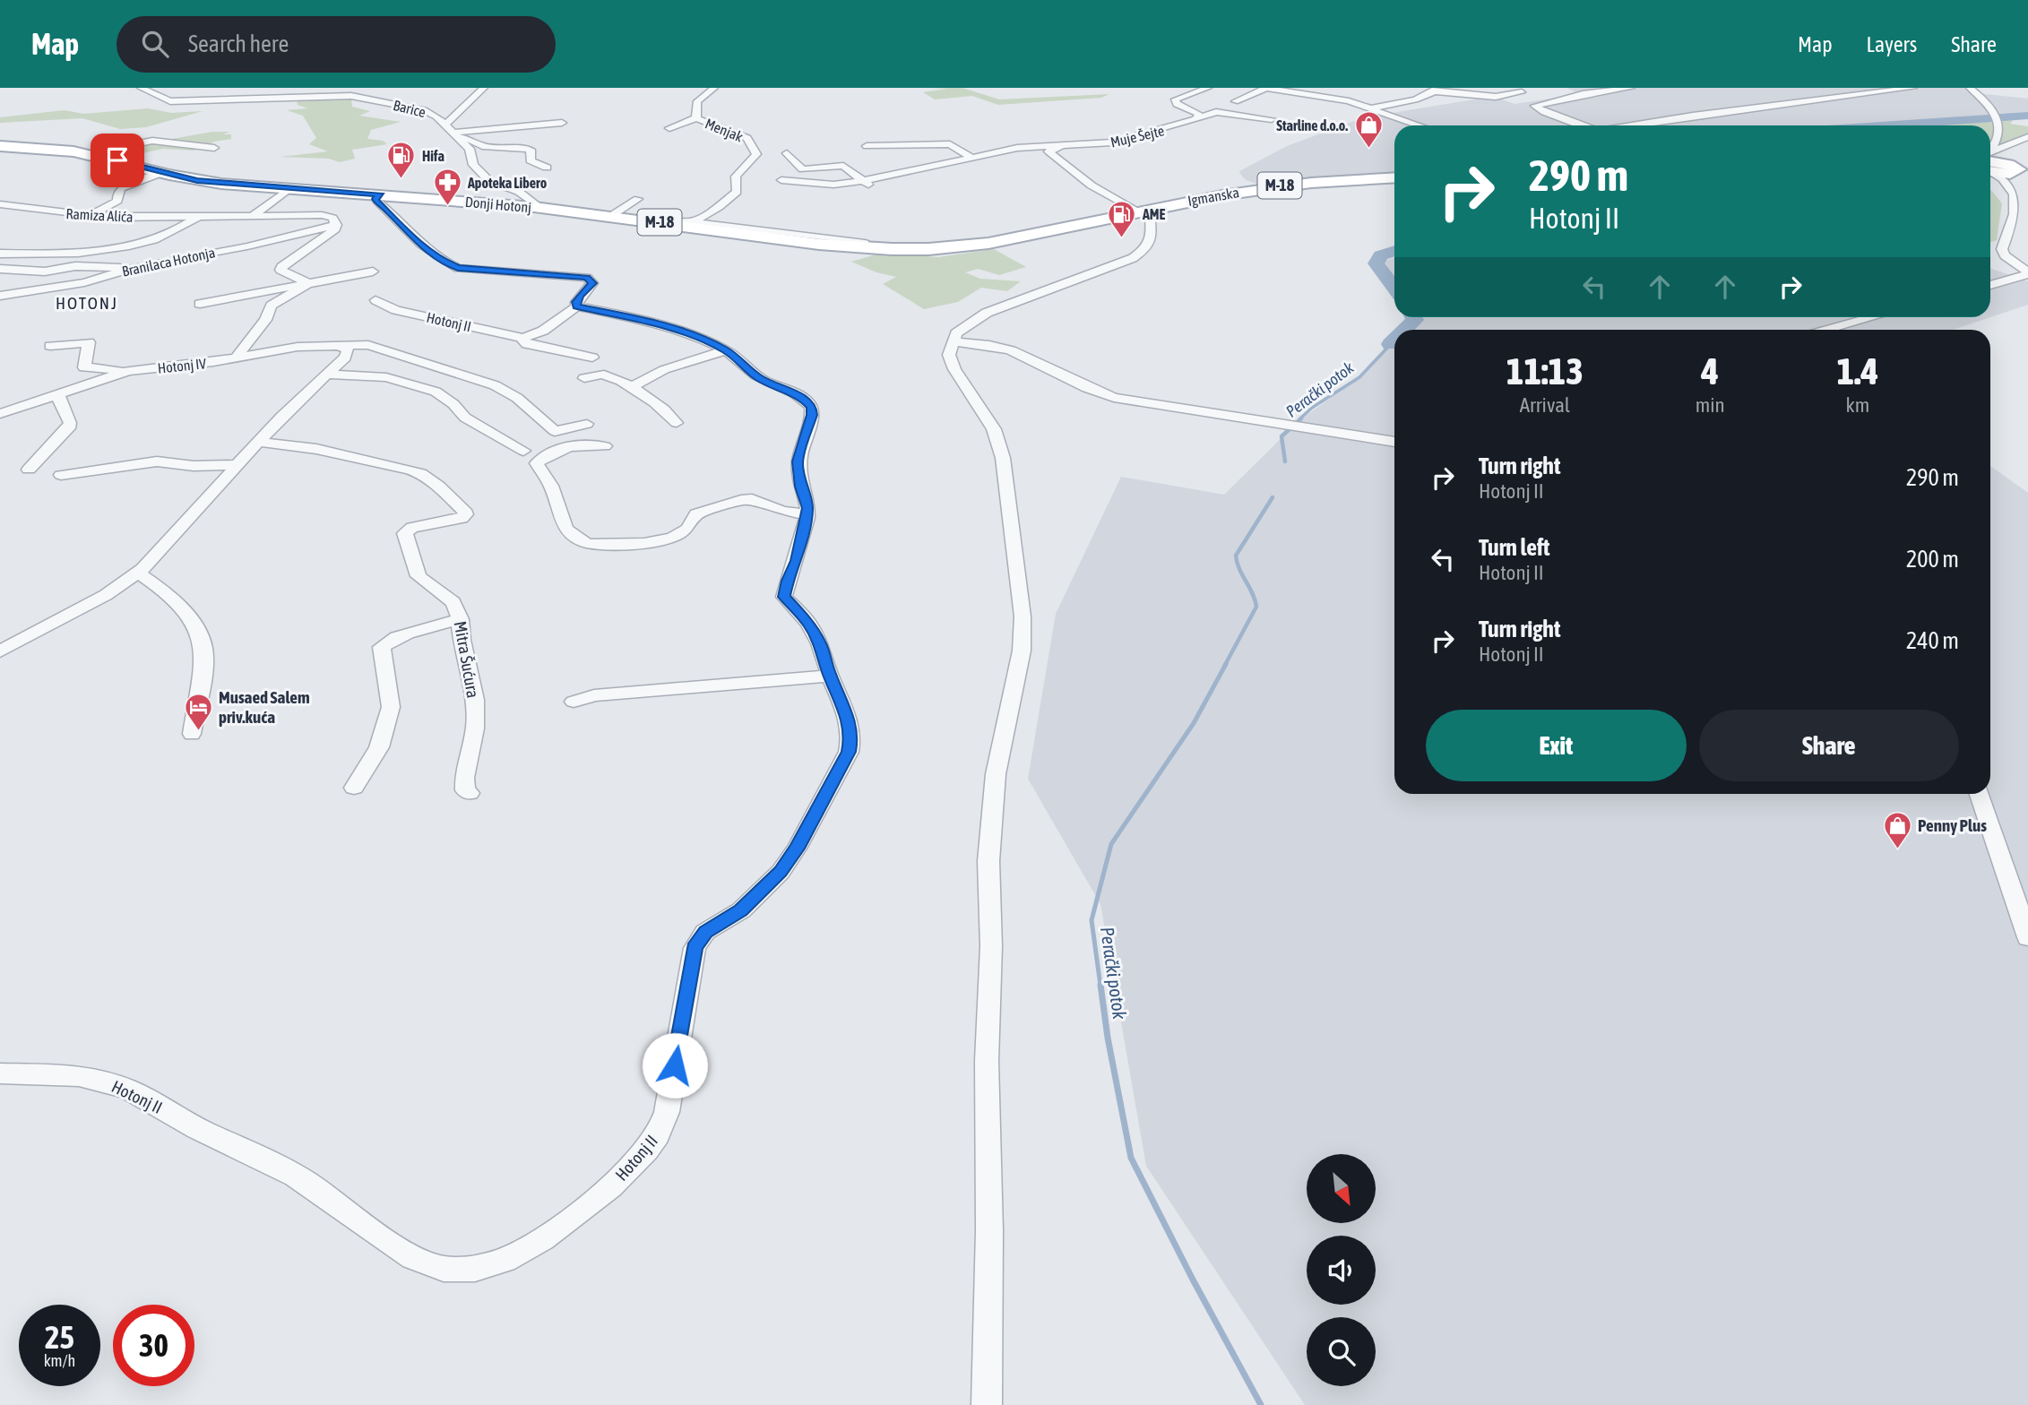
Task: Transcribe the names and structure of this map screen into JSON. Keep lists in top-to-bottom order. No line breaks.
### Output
{"streets":{"main road":["M-18","Igmanska","Donji Hotonj"],"street":["Barice","Menjak","Muje Šejte","Ramiza Alića","Branilaca Hotonja","Hotonj II","Hotonj IV","Mitra Šućura"]},"crossings":[["Barice","Donji Hotonj"],["Igmanska","Donji Hotonj"],["Ramiza Alića","Branilaca Hotonja"]],"districts":["HOTONJ"],"water":["Perački potok"],"places":{"shop":["Starline d.o.o.","Penny Plus"],"fuel station":["Hifa","AME"],"pharmacy":["Apoteka Libero"],"hotel":["Musaed Salem priv.kuća"]},"north":"bottom right","page":{"header":"Map","search":"Search here","nav":["Map","Layers","Share"],"turn":["290 m","Hotonj II"],"eta":["11:13","Arrival","4","min","1.4","km"],"list":[{"name":"Turn right","note":"Hotonj II","value":"290 m"},{"name":"Turn left","note":"Hotonj II","value":"200 m"},{"name":"Turn right","note":"Hotonj II","value":"240 m"}],"buttons":["Exit","Share"],"speed":"25 km/h","limit":"30"}}
